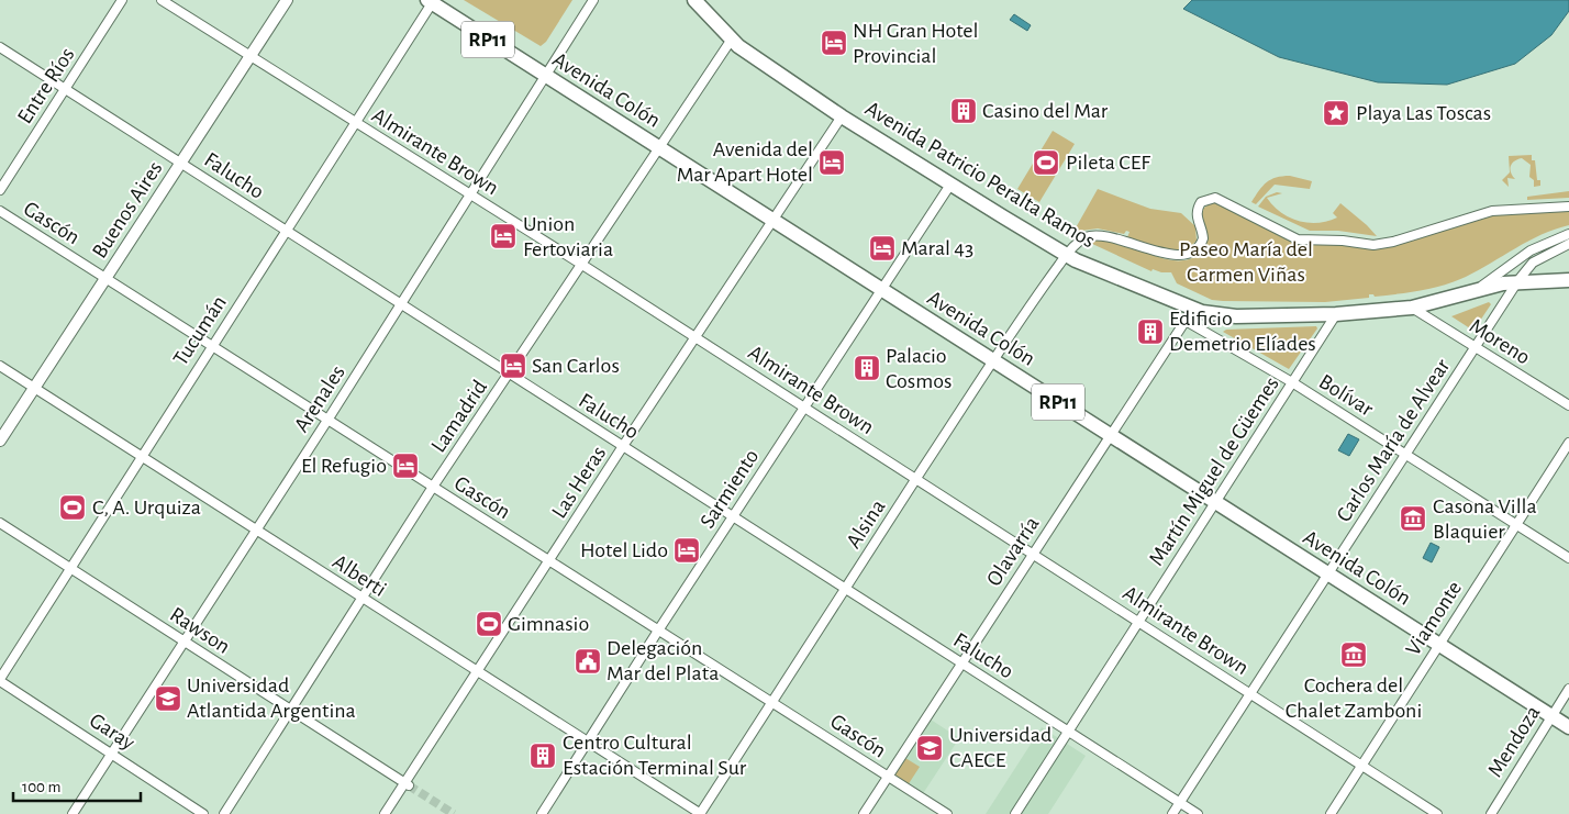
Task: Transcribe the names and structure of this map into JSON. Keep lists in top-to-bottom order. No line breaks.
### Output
{"streets":{"main road":["RP11","Avenida Colón","Avenida Patricio Peralta Ramos"],"street":["Entre Ríos","Almirante Brown","Falucho","Buenos Aires","Gascón","Tucumán","Moreno","Bolívar","Arenales","Lamadrid","Carlos María de Alvear","Martín Miguel de Güemes","Las Heras","Sarmiento","Alsina","Olavarría","Alberti","Viamonte","Rawson","Garay","Mendoza"]},"crossings":[["Entre Ríos","Falucho"],["Avenida Colón","Tucumán"],["Avenida Colón","Arenales"],["Avenida Colón","Lamadrid"],["Avenida Colón","Carlos María de Alvear"],["Avenida Colón","Martín Miguel de Güemes"],["Avenida Colón","Las Heras"],["Avenida Colón","Sarmiento"],["Avenida Colón","Alsina"],["Avenida Colón","Olavarría"],["Avenida Colón","Viamonte"],["Avenida Colón","Mendoza"],["Almirante Brown","Buenos Aires"],["Almirante Brown","Tucumán"],["Almirante Brown","Arenales"],["Almirante Brown","Lamadrid"],["Almirante Brown","Carlos María de Alvear"],["Almirante Brown","Martín Miguel de Güemes"],["Almirante Brown","Las Heras"],["Almirante Brown","Sarmiento"],["Almirante Brown","Alsina"],["Almirante Brown","Olavarría"],["Almirante Brown","Viamonte"],["Avenida Patricio Peralta Ramos","Moreno"],["Avenida Patricio Peralta Ramos","Bolívar"],["Avenida Patricio Peralta Ramos","Lamadrid"],["Avenida Patricio Peralta Ramos","Carlos María de Alvear"],["Avenida Patricio Peralta Ramos","Martín Miguel de Güemes"],["Avenida Patricio Peralta Ramos","Las Heras"],["Avenida Patricio Peralta Ramos","Sarmiento"],["Avenida Patricio Peralta Ramos","Alsina"],["Avenida Patricio Peralta Ramos","Olavarría"],["Falucho","Buenos Aires"],["Falucho","Tucumán"],["Falucho","Arenales"],["Falucho","Lamadrid"],["Falucho","Carlos María de Alvear"],["Falucho","Martín Miguel de Güemes"],["Falucho","Las Heras"],["Falucho","Sarmiento"],["Falucho","Alsina"],["Falucho","Olavarría"],["Buenos Aires","Gascón"],["Buenos Aires","Alberti"],["Gascón","Tucumán"],["Gascón","Arenales"],["Gascón","Lamadrid"],["Gascón","Las Heras"],["Gascón","Sarmiento"],["Gascón","Alsina"],["Gascón","Olavarría"],["Tucumán","Alberti"],["Tucumán","Rawson"],["Tucumán","Garay"],["Moreno","Carlos María de Alvear"],["Bolívar","Carlos María de Alvear"],["Bolívar","Martín Miguel de Güemes"],["Bolívar","Olavarría"],["Bolívar","Viamonte"],["Arenales","Alberti"],["Arenales","Rawson"],["Arenales","Garay"],["Lamadrid","Alberti"],["Lamadrid","Rawson"],["Las Heras","Alberti"],["Las Heras","Rawson"],["Sarmiento","Alberti"],["Alsina","Alberti"]],"parks":["Paseo María del Carmen Viñas"],"places":{"hotel":["NH Gran Hotel Provincial","Avenida del Mar Apart Hotel","Union Fertoviaria","Maral 43","San Carlos","El Refugio","Hotel Lido"],"building":["Casino del Mar","Edificio Demetrio Elíades","Palacio Cosmos","Centro Cultural Estación Terminal Sur"],"place":["Playa Las Toscas"],"sports":["Pileta CEF","C, A. Urquiza","Gimnasio"],"museum":["Casona Villa Blaquier","Cochera del Chalet Zamboni"],"public building":["Delegación Mar del Plata"],"school or university":["Universidad Atlantida Argentina","Universidad CAECE"]},"scale_bar":"100 m"}
